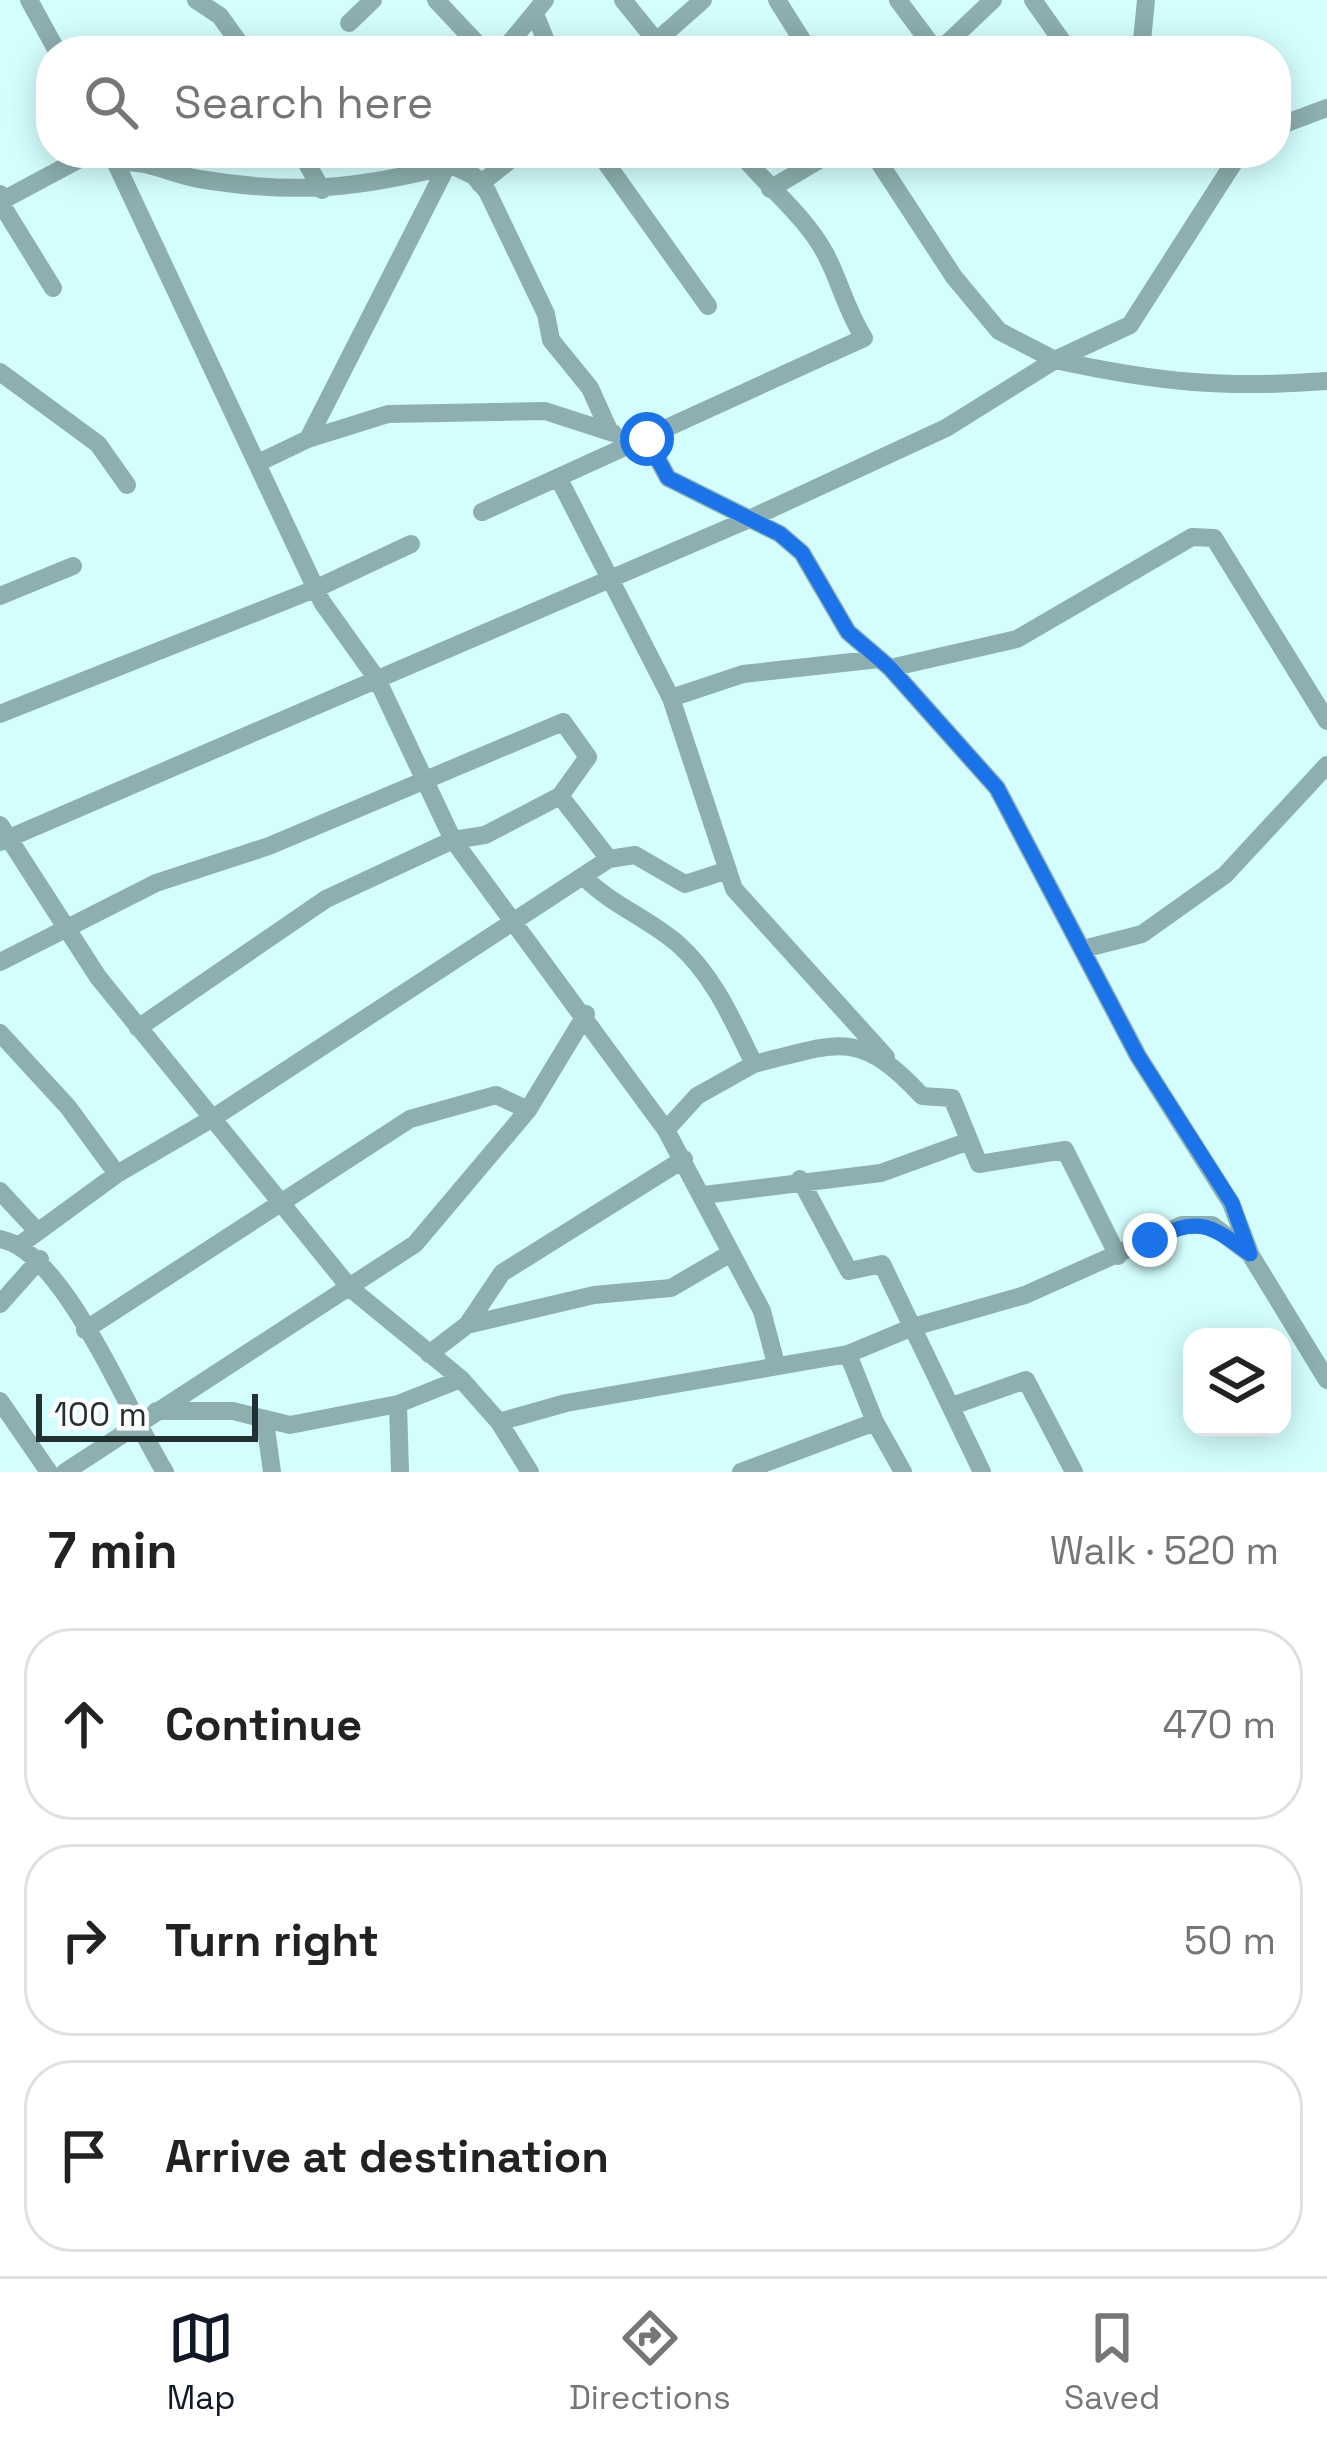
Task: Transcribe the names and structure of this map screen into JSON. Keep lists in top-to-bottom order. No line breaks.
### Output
{"scale_bar":"100 m","page":{"search":"Search here","scale":"100 m","heading":["7 min","Walk · 520 m"],"list":[["Continue","470 m"],["Turn right","50 m"],"Arrive at destination"],"nav":["Map","Directions","Saved"]}}
